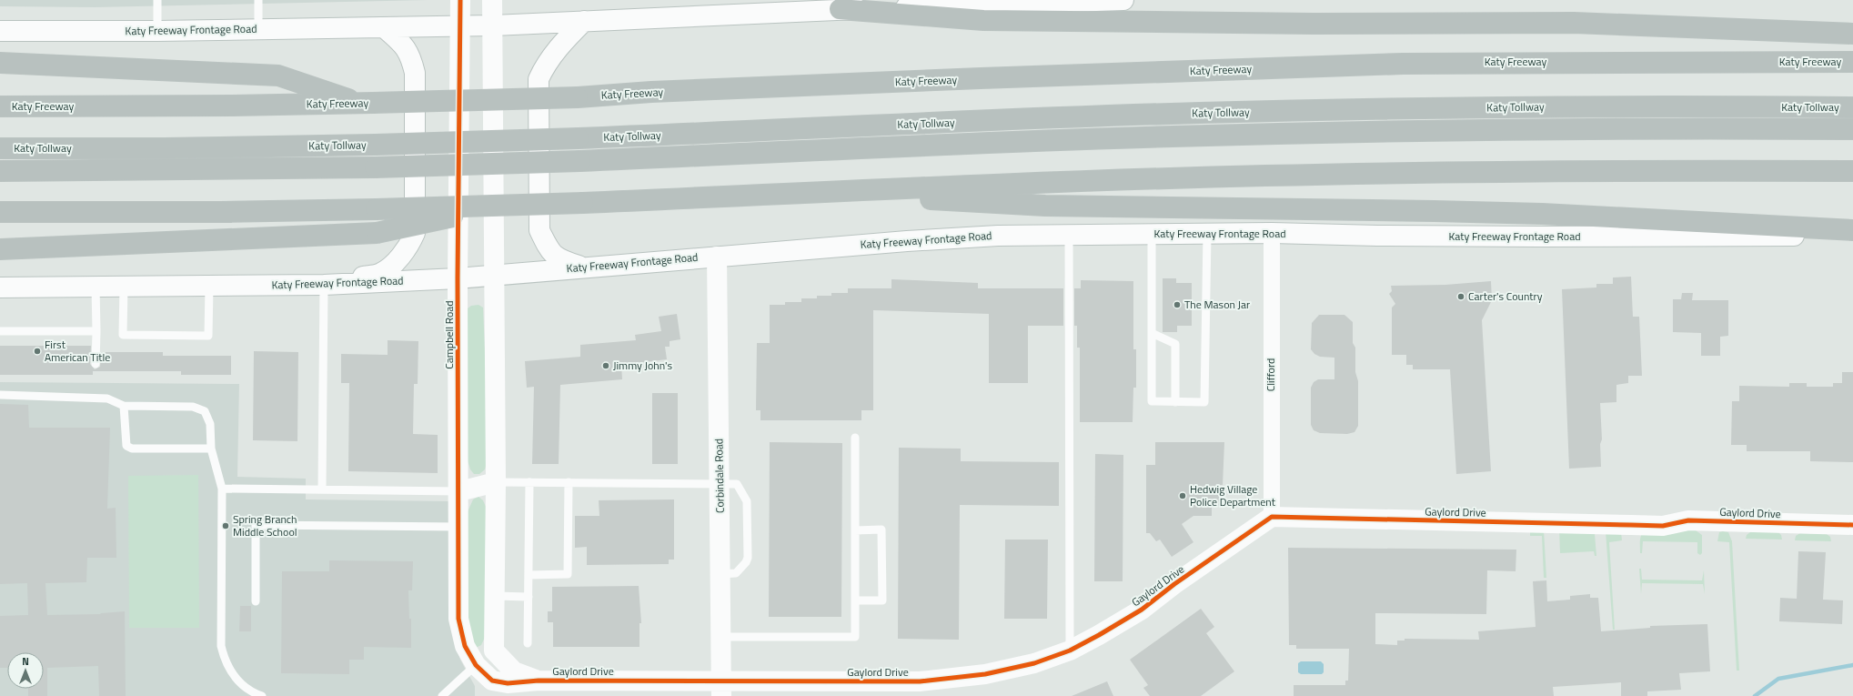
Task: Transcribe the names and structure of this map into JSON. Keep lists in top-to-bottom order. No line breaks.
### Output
{"streets":{"highway":["Katy Freeway","Katy Tollway"],"main road":["Katy Freeway Frontage Road","Campbell Road","Corbindale Road","Gaylord Drive"],"street":["Clifford"]},"crossings":[["Katy Freeway Frontage Road","Campbell Road"],["Katy Freeway Frontage Road","Clifford"],["Katy Freeway Frontage Road","Corbindale Road"],["Campbell Road","Gaylord Drive"],["Clifford","Gaylord Drive"],["Corbindale Road","Gaylord Drive"]],"places":["Carter's Country","The Mason Jar","First American Title","Jimmy John's","Hedwig Village Police Department","Spring Branch Middle School"],"north":"top"}
